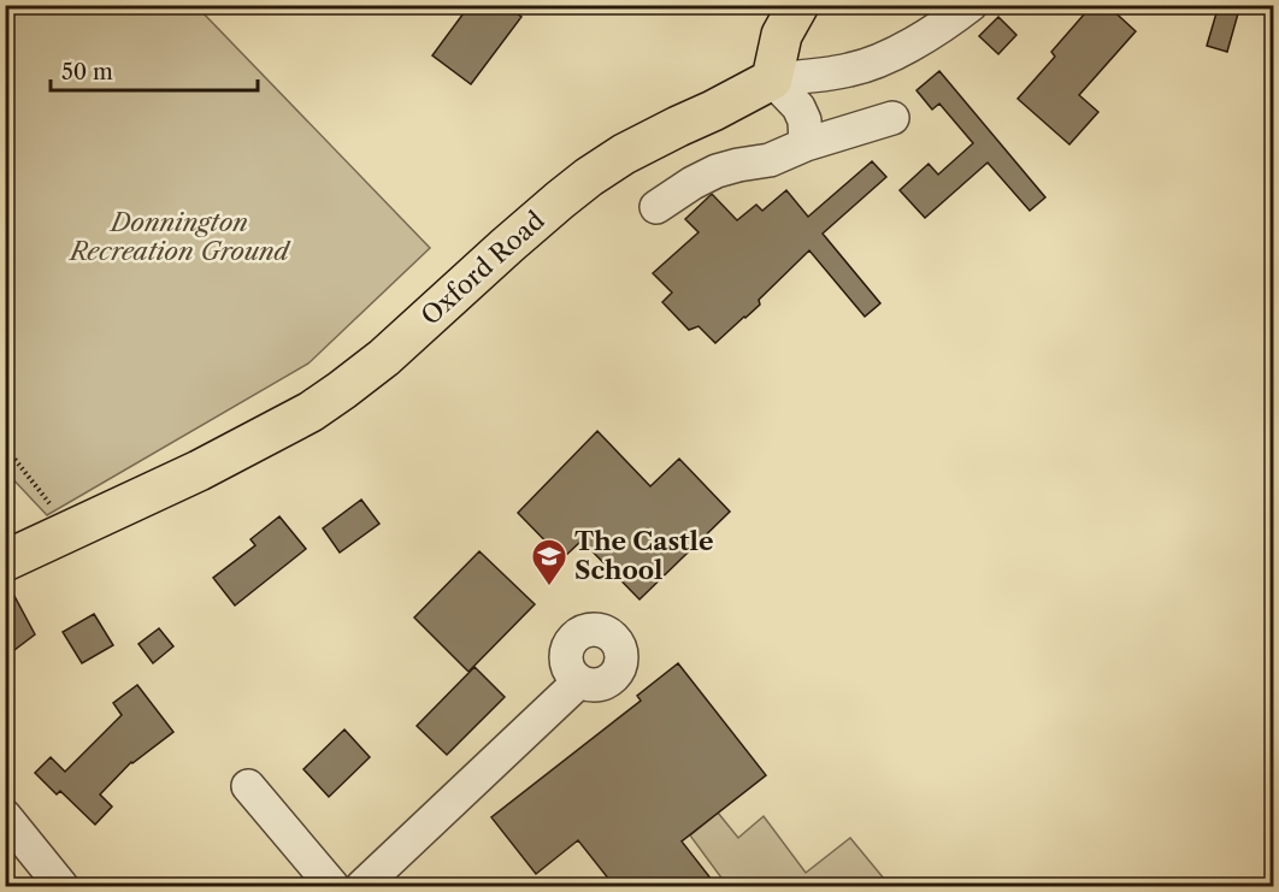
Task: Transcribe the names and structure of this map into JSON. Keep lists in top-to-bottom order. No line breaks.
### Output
{"streets":{"main road":["Oxford Road"]},"parks":["Donnington Recreation Ground"],"places":{"school or university":["The Castle School"]},"scale_bar":"50 m"}
